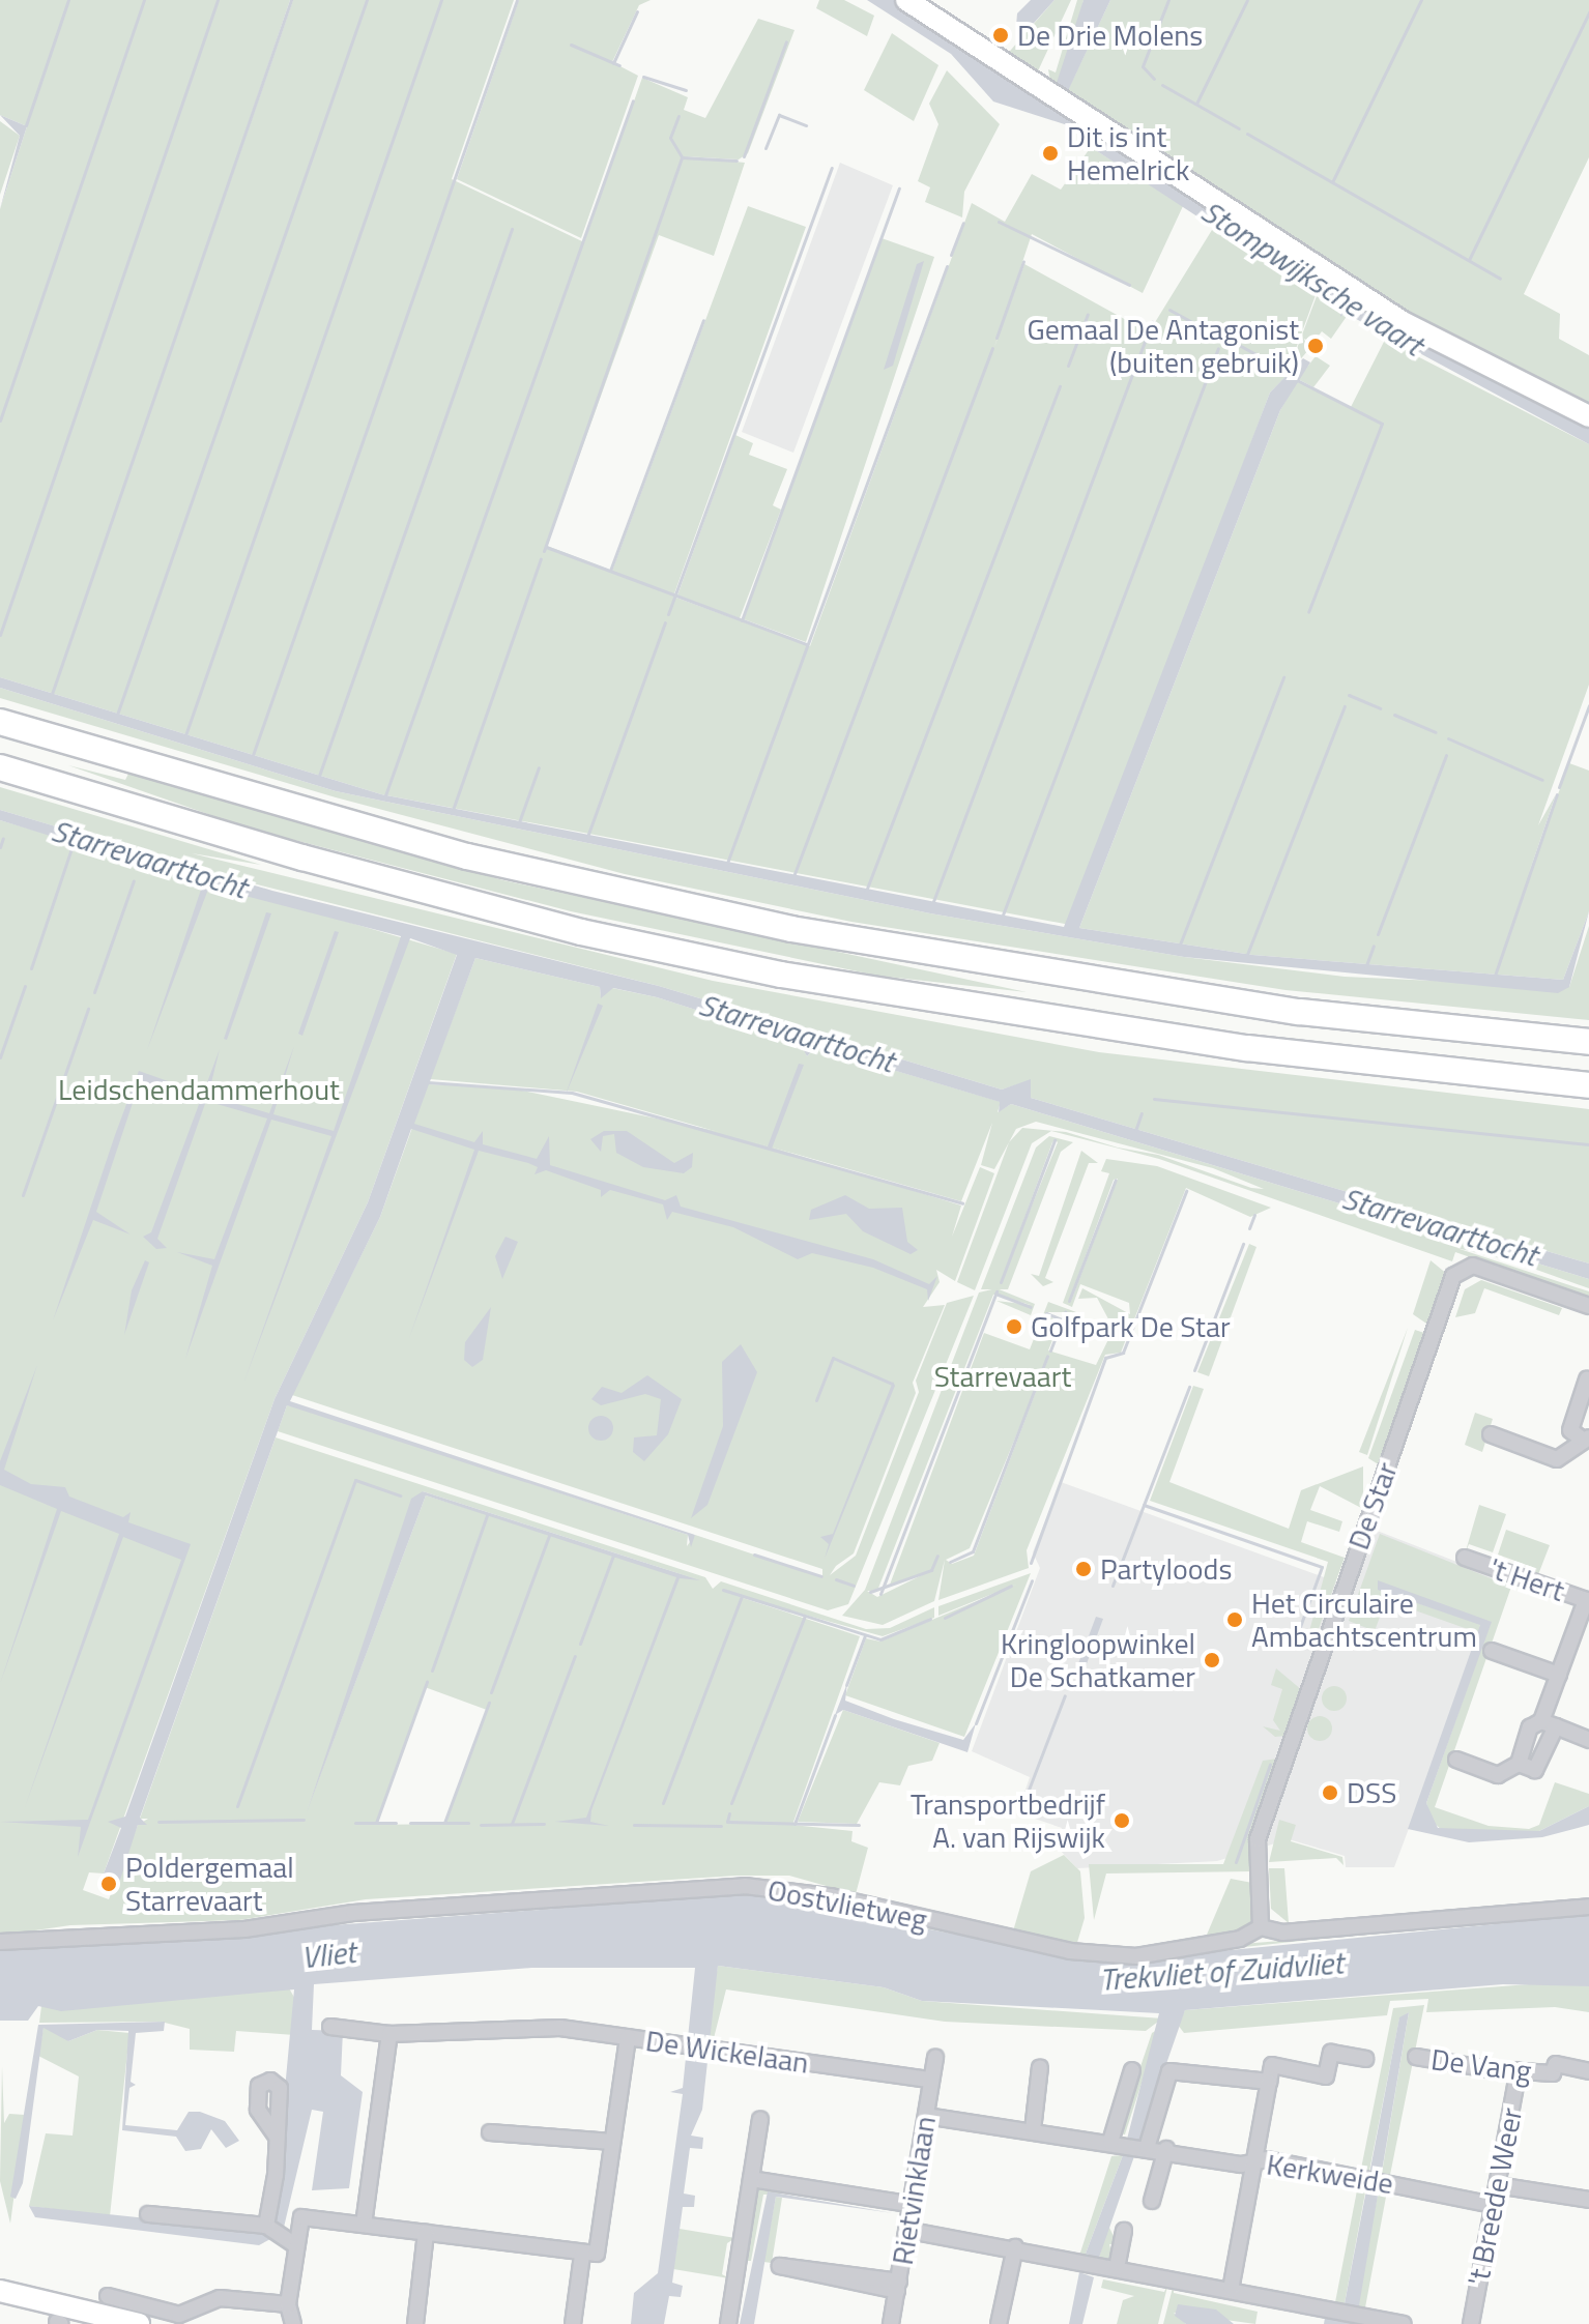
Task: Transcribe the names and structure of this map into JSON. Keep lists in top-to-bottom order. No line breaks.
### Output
{"streets":{"street":["De Star","'t Hert","Oostvlietweg","De Wickelaan","De Vang","Kerkweide","Rietvinklaan","'t Breede Weer"]},"crossings":[["De Star","Oostvlietweg"],["De Wickelaan","Rietvinklaan"],["De Vang","'t Breede Weer"],["Kerkweide","Rietvinklaan"],["Kerkweide","'t Breede Weer"]],"water":["Stompwijksche vaart","Starrevaarttocht","Vliet","Trekvliet of Zuidvliet"],"parks":["Leidschendammerhout","Starrevaart"],"places":["De Drie Molens","Dit is int Hemelrick","Gemaal De Antagonist (buiten gebruik)","Golfpark De Star","Partyloods","Het Circulaire Ambachtscentrum","Kringloopwinkel De Schatkamer","DSS","Transportbedrijf A. van Rijswijk","Poldergemaal Starrevaart"]}
